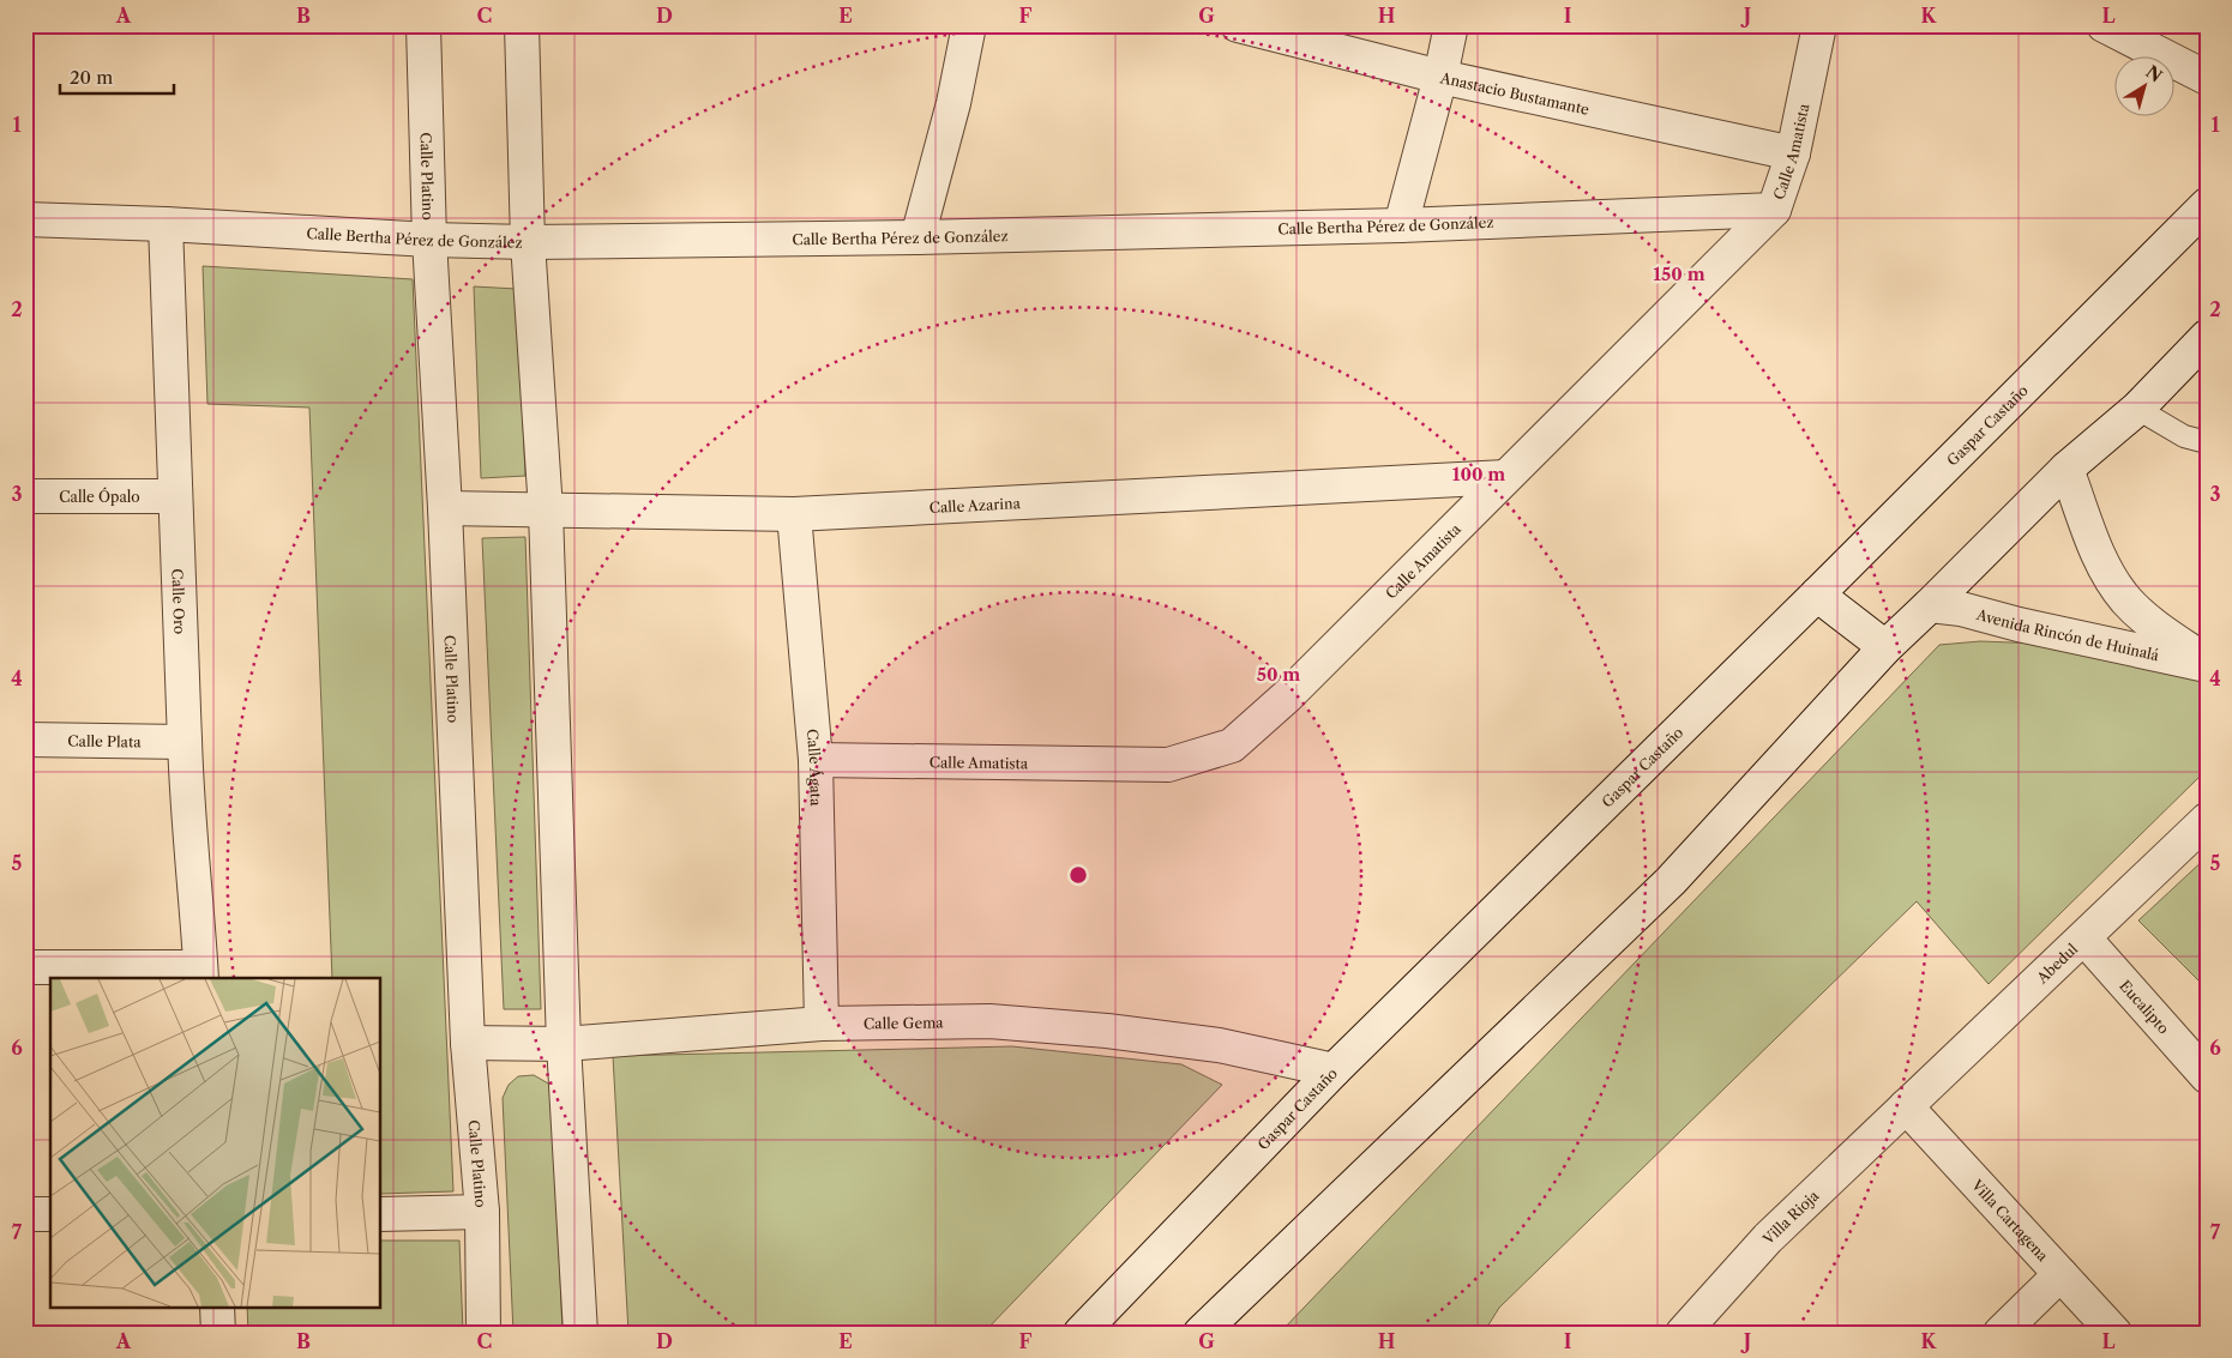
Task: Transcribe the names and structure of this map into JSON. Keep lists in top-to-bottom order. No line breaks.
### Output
{"streets":{"street":["Anastacio Bustamante","Calle Amatista","Calle Platino","Calle Bertha Pérez de González","Gaspar Castaño","Calle Ópalo","Calle Azarina","Calle Oro","Avenida Rincón de Huinalá","Calle Plata","Calle Ágata","Abedul","Eucalipto","Calle Gema","Villa Rioja","Villa Cartagena"]},"crossings":[["Anastacio Bustamante","Calle Amatista"],["Calle Amatista","Calle Bertha Pérez de González"],["Calle Amatista","Calle Azarina"],["Calle Amatista","Calle Ágata"],["Calle Platino","Calle Bertha Pérez de González"],["Calle Platino","Calle Azarina"],["Calle Platino","Calle Gema"],["Calle Bertha Pérez de González","Calle Oro"],["Gaspar Castaño","Calle Gema"],["Calle Ópalo","Calle Oro"],["Calle Azarina","Calle Ágata"],["Calle Oro","Calle Plata"],["Calle Ágata","Calle Gema"],["Abedul","Eucalipto"],["Abedul","Villa Rioja"],["Abedul","Villa Cartagena"],["Villa Rioja","Villa Cartagena"]],"scale_bar":"20 m","north":"top right","grid":{"columns":["A","B","C","D","E","F","G","H","I","J","K","L"],"rows":["1","2","3","4","5","6","7"]},"rings":["150 m","100 m","50 m"]}
